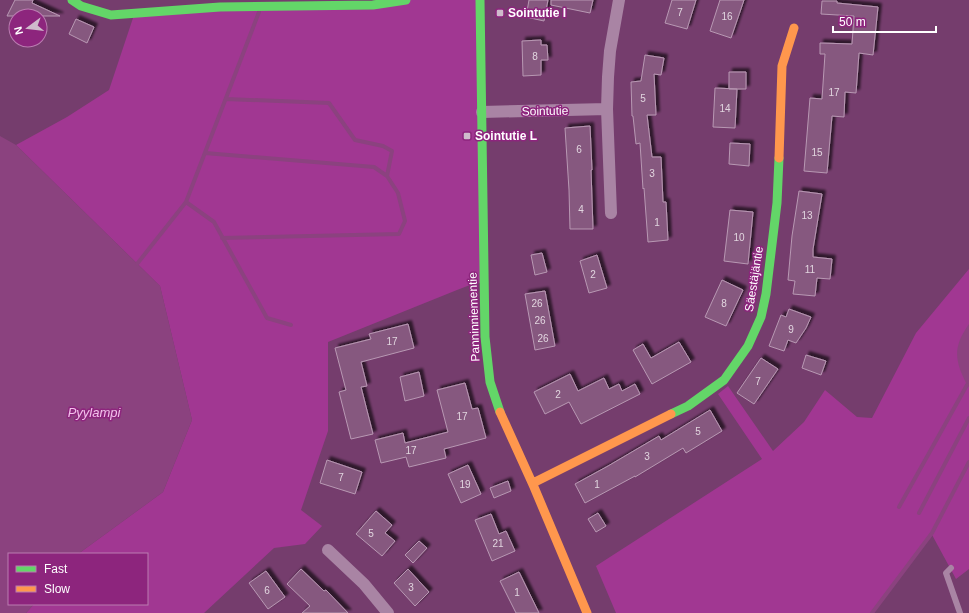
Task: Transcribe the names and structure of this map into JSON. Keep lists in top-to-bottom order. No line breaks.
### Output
{"streets":{"street":["Sointutie","Säestäjäntie","Panninniementie"]},"crossings":[["Sointutie","Panninniementie"],["Säestäjäntie","Panninniementie"]],"water":["Pyylampi"],"places":{"transit":["Sointutie I","Sointutie L"]},"house_numbers":["7","16","8","17","5","14","6","15","3","4","13","1","10","11","2","26","8","26","9","26","17","7","2","17","5","17","3","7","19","1","5","21","3","6","1"],"legend":["Fast","Slow"],"scale_bar":"50 m","north":"left"}
